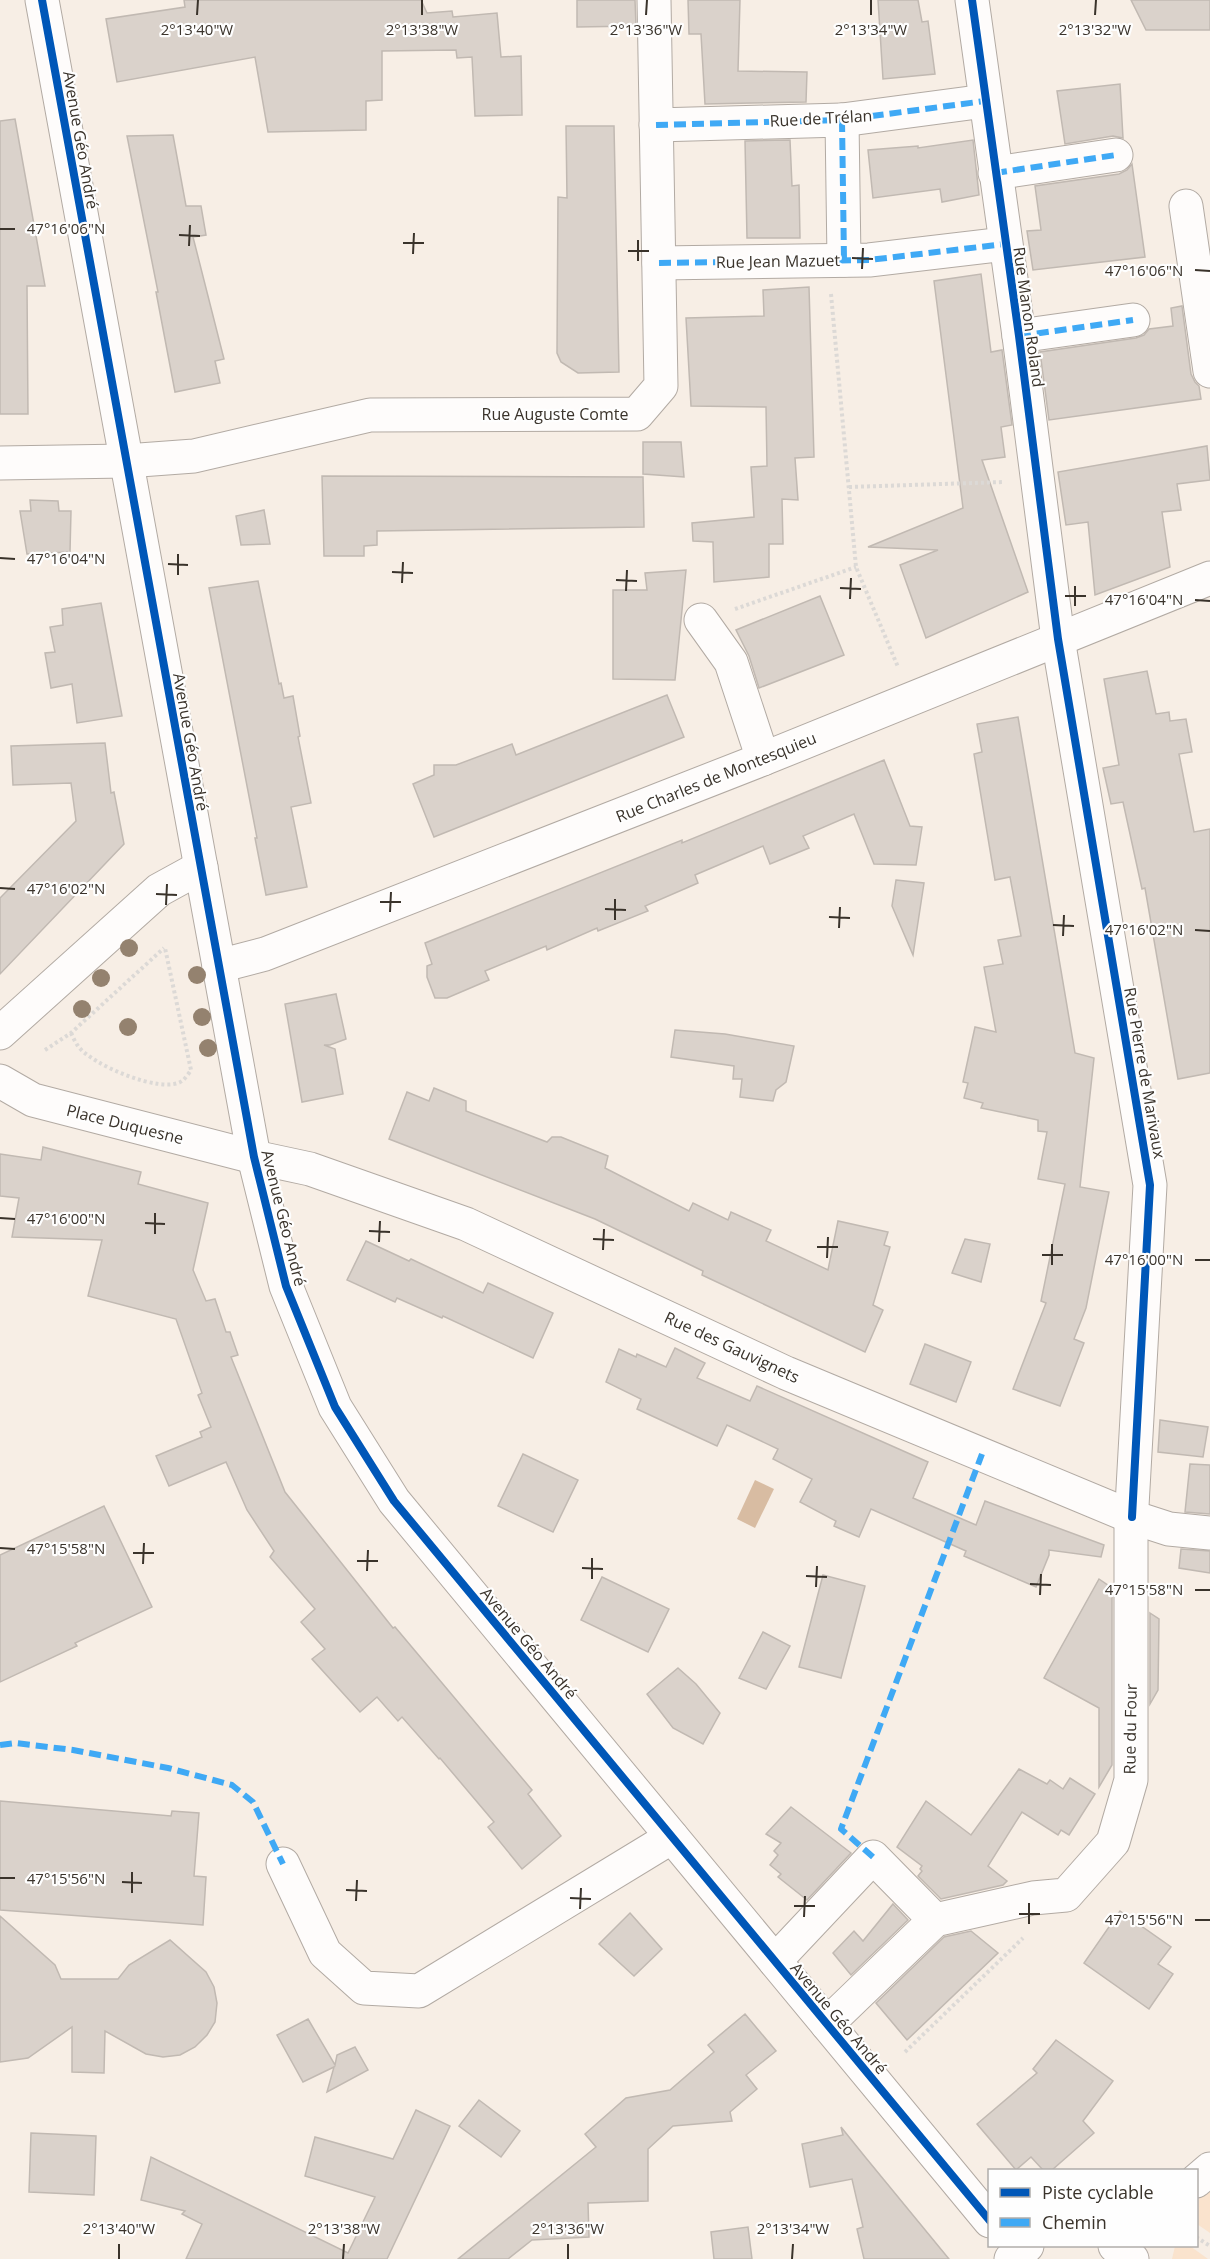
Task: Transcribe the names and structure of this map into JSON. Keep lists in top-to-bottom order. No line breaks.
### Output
{"streets":{"street":["Rue de Trélan","Avenue Géo André","Rue Jean Mazuet","Rue Manon Roland","Rue Auguste Comte","Rue Charles de Montesquieu","Rue Pierre de Marivaux","Place Duquesne","Rue des Gauvignets","Rue du Four"]},"crossings":[["Rue de Trélan","Rue Manon Roland"],["Rue de Trélan","Rue Auguste Comte"],["Avenue Géo André","Rue Auguste Comte"],["Avenue Géo André","Rue Charles de Montesquieu"],["Avenue Géo André","Place Duquesne"],["Avenue Géo André","Rue des Gauvignets"],["Rue Jean Mazuet","Rue Manon Roland"],["Rue Jean Mazuet","Rue Auguste Comte"],["Rue Manon Roland","Rue Charles de Montesquieu"],["Rue Manon Roland","Rue Pierre de Marivaux"],["Rue Charles de Montesquieu","Rue Pierre de Marivaux"],["Rue Pierre de Marivaux","Rue des Gauvignets"],["Rue Pierre de Marivaux","Rue du Four"],["Place Duquesne","Rue des Gauvignets"],["Rue des Gauvignets","Rue du Four"]],"legend":["Piste cyclable","Chemin"],"coordinates":["2°13'40\"W","2°13'38\"W","2°13'36\"W","2°13'34\"W","2°13'32\"W","47°16'06\"N","47°16'04\"N","47°16'02\"N","47°16'00\"N","47°15'58\"N","47°15'56\"N"]}
